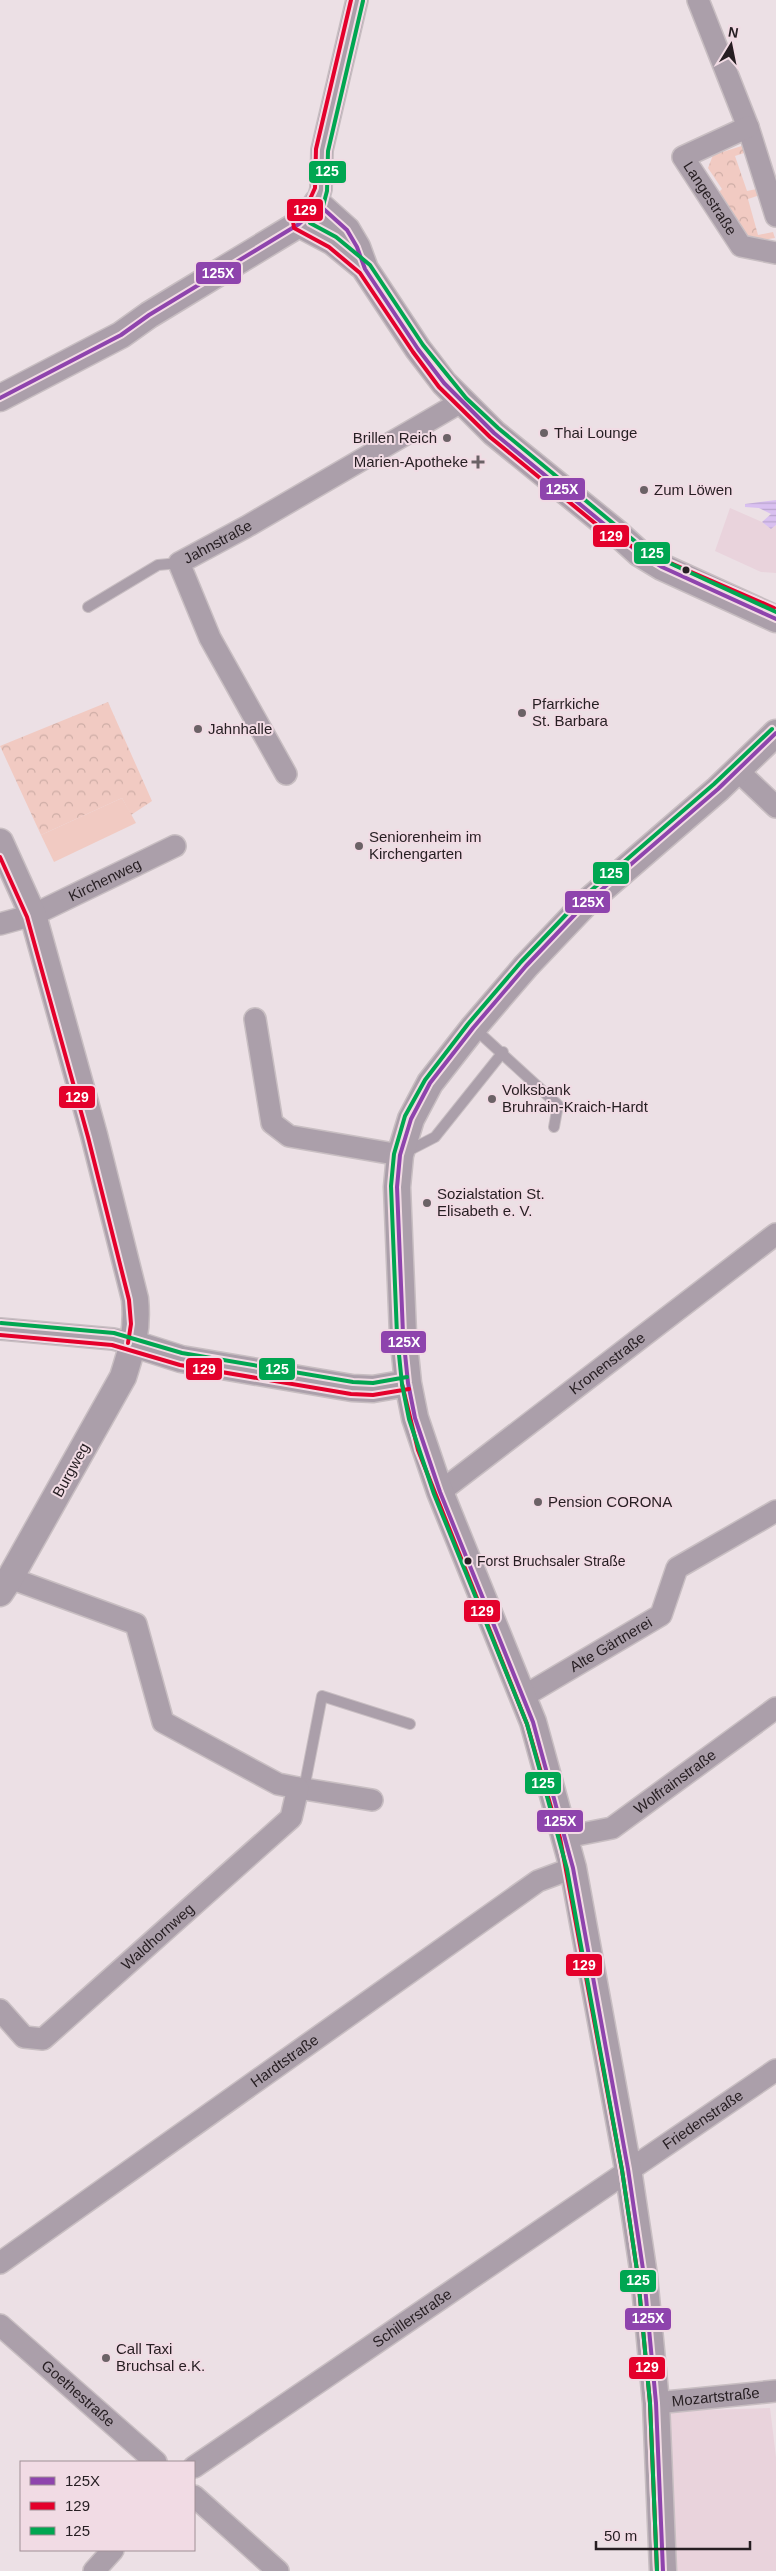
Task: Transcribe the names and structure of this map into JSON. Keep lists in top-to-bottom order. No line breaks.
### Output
{"streets":{"street":["Langestraße","Jahnstraße","Kirchenweg","Kronenstraße","Burgweg","Alte Gärtnerei","Wolfrainstraße","Waldhornweg","Hardtstraße","Friedenstraße","Schillerstraße","Goethestraße","Mozartstraße"]},"crossings":[["Kirchenweg","Burgweg"],["Friedenstraße","Schillerstraße"]],"places":{"other":["Thai Lounge","Brillen Reich","Zum Löwen","Pfarrkiche St. Barbara","Jahnhalle","Seniorenheim im Kirchengarten","Volksbank Bruhrain-Kraich-Hardt","Sozialstation St. Elisabeth e. V.","Pension CORONA","Forst Bruchsaler Straße","Call Taxi Bruchsal e.K."],"health":["Marien-Apotheke"]},"lines":["transit line 129","transit line 125","transit line 125X"],"legend":["125X","129","125"],"scale_bar":"50 m","north":"top"}
